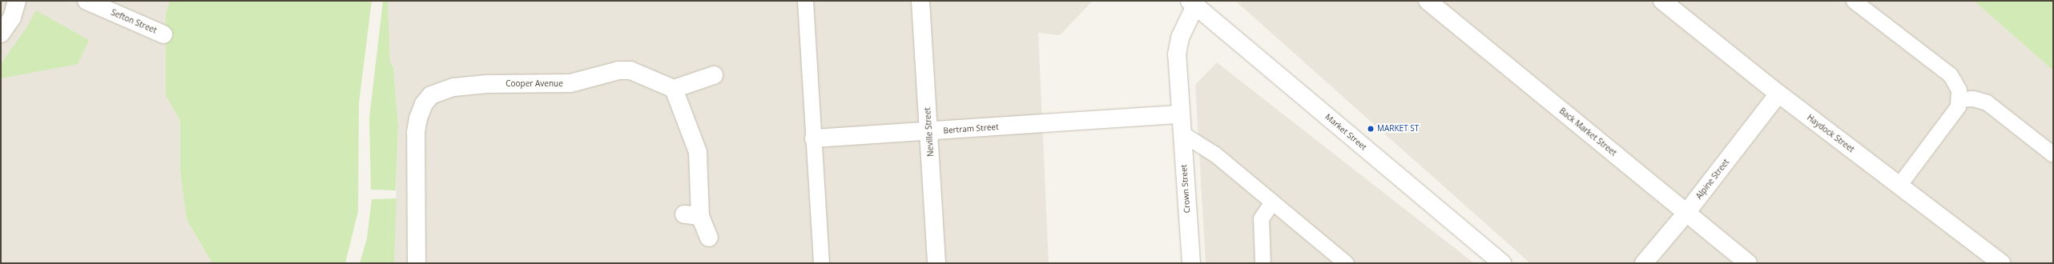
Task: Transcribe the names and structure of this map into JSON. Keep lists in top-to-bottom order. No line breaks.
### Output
{"streets":{"street":["Sefton Street","Cooper Avenue","Bertram Street","Neville Street","Market Street","Back Market Street","Haydock Street","Alpine Street","Crown Street"]},"crossings":[["Bertram Street","Neville Street"],["Bertram Street","Crown Street"],["Market Street","Crown Street"],["Back Market Street","Alpine Street"],["Haydock Street","Alpine Street"]],"places":["MARKET ST"]}
